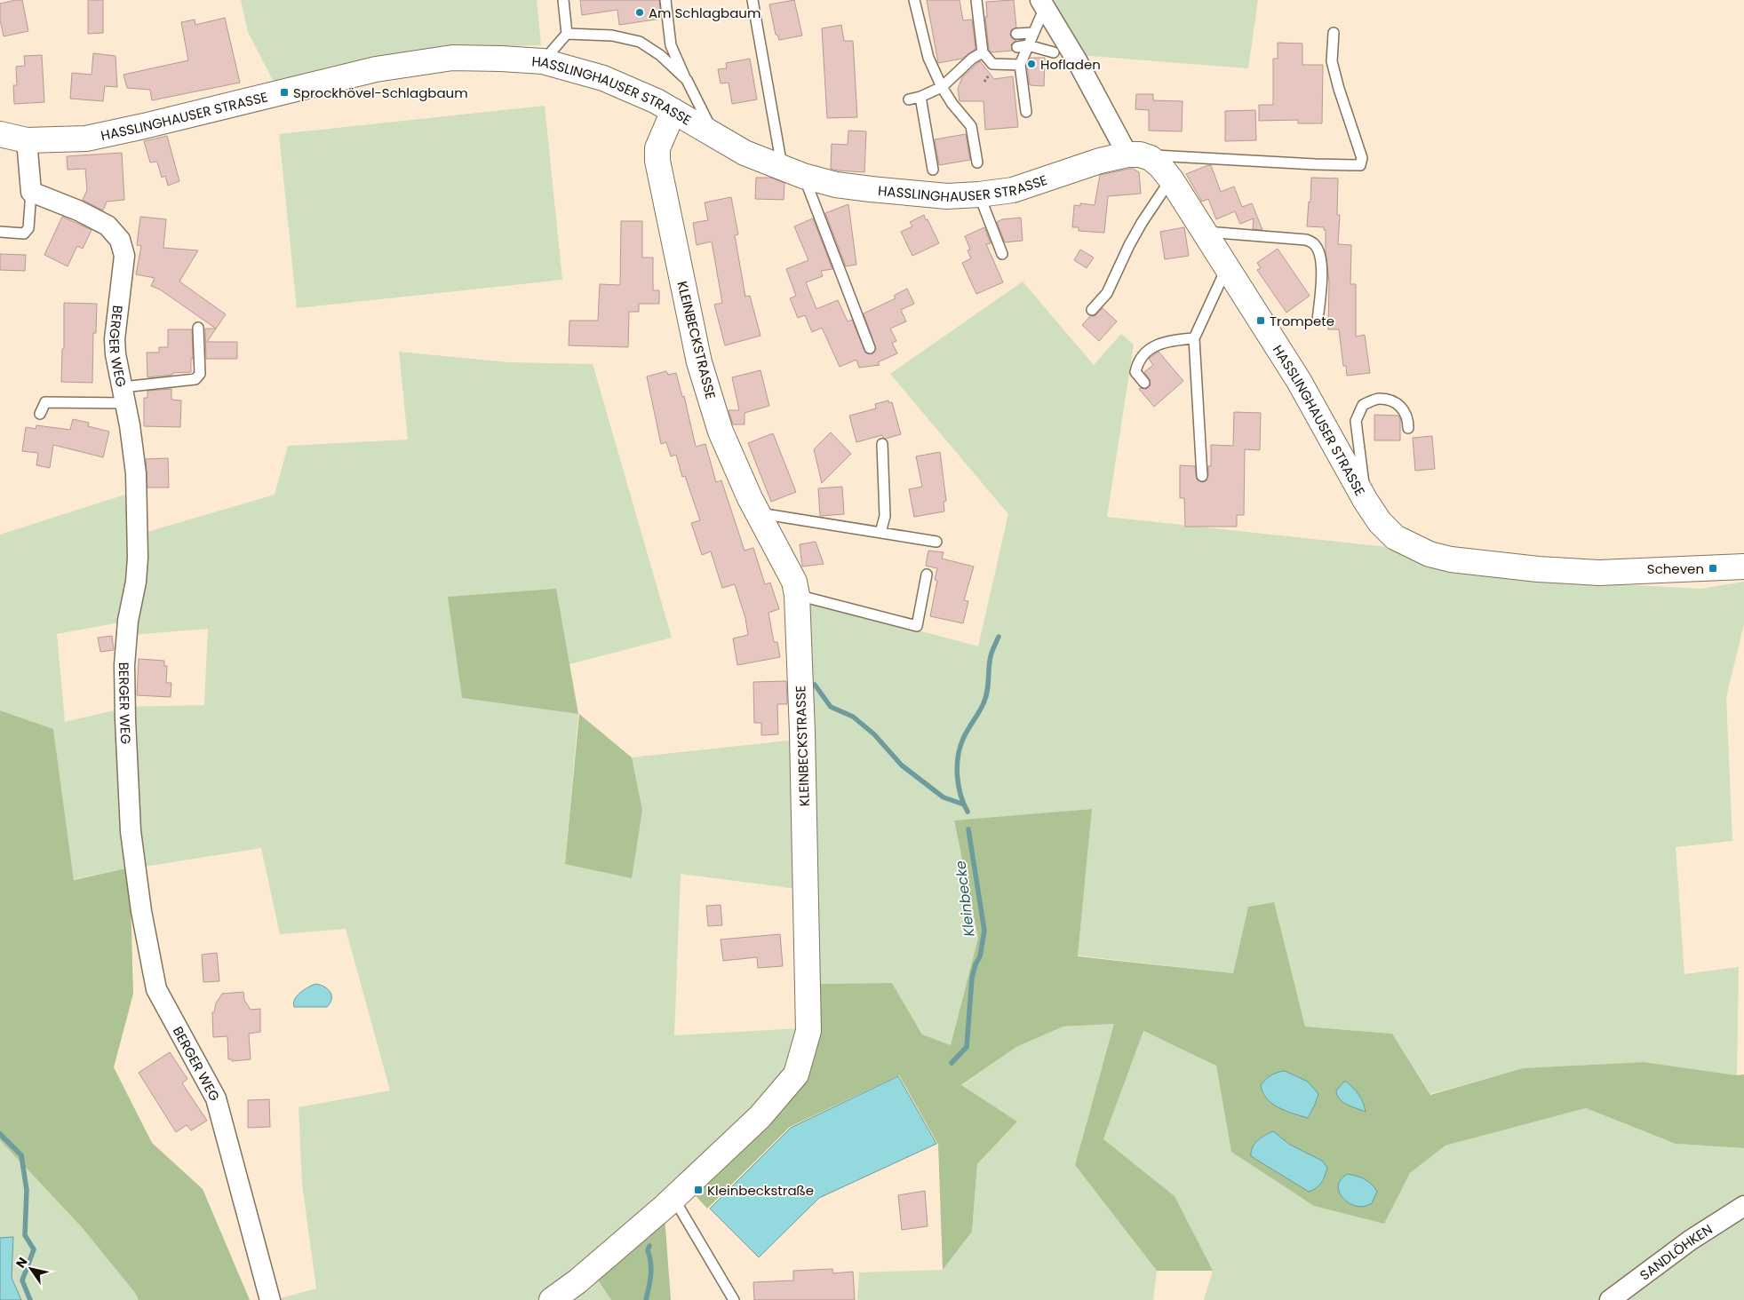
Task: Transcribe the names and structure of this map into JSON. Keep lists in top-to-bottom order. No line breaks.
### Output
{"streets":{"main road":["HASSLINGHAUSER STRASSE","KLEINBECKSTRASSE"],"street":["BERGER WEG","SANDLÖHKEN"]},"crossings":[["HASSLINGHAUSER STRASSE","KLEINBECKSTRASSE"]],"water":["Kleinbecke"],"places":{"other":["Am Schlagbaum","Hofladen"],"transit":["Sprockhövel-Schlagbaum","Trompete","Scheven","Kleinbeckstraße"]},"north":"top left"}
